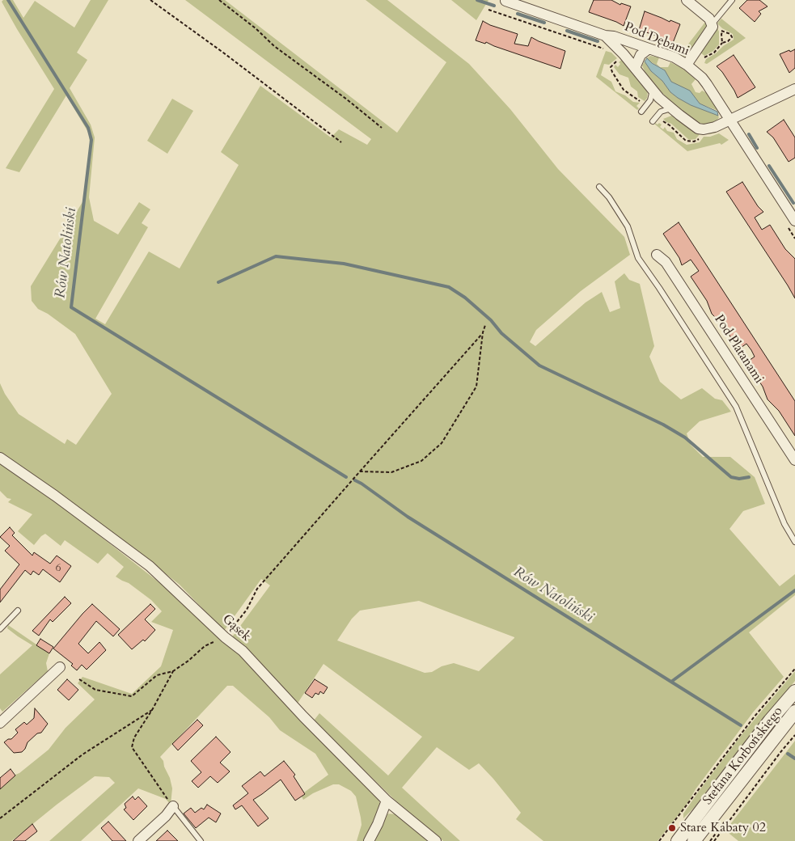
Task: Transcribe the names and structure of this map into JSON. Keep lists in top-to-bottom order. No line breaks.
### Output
{"streets":{"street":["Pod Dębami","Pod Platanami","Gąsek","Stefana Korbońskiego"]},"water":["Rów Natoliński"],"places":["Stare Kabaty 02"],"house_numbers":["6"]}
